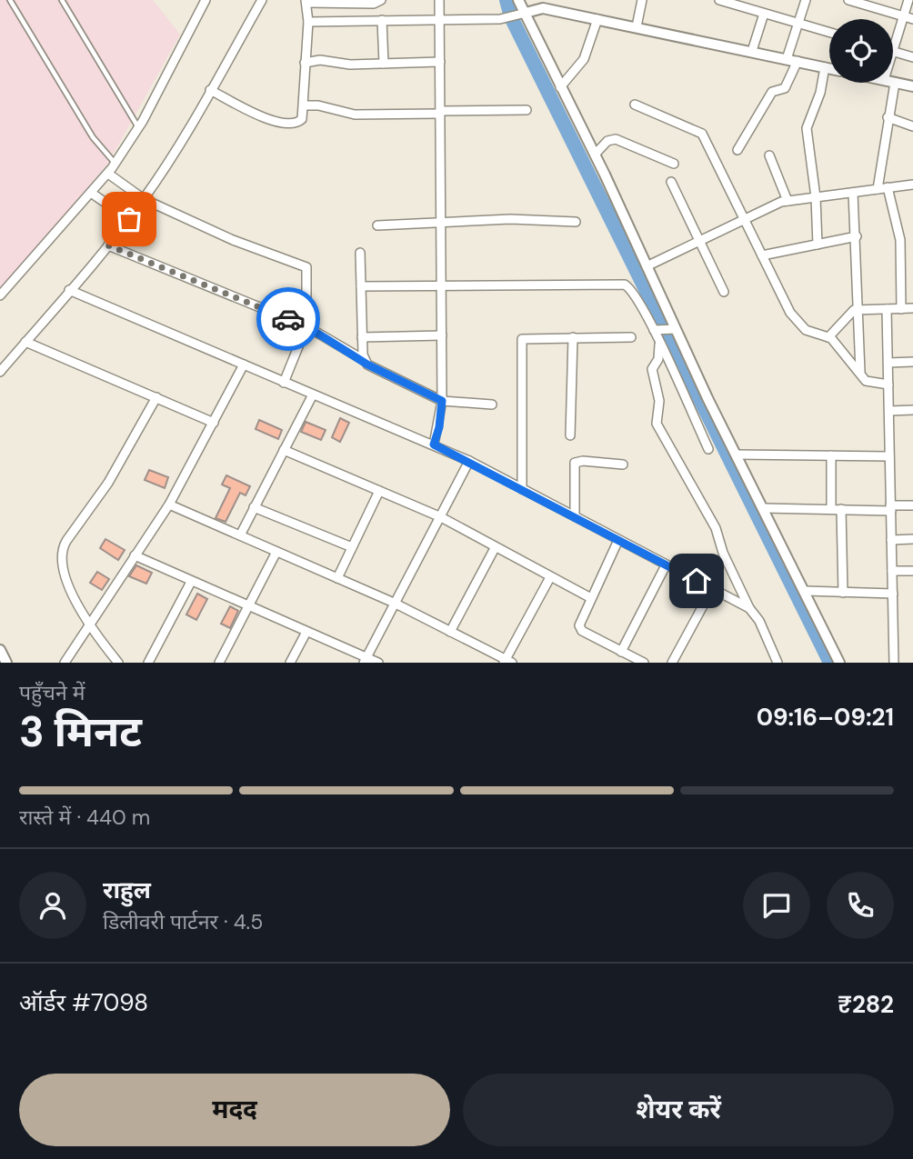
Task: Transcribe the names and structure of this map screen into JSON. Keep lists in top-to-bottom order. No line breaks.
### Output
{"page":{"heading":["3 मिनट","पहुँचने में","09:16–09:21"],"panel":["राहुल","डिलीवरी पार्टनर · 4.5","ऑर्डर #7098","₹282"],"bar":"रास्ते में · 440 m","buttons":["मदद","शेयर करें"]}}
